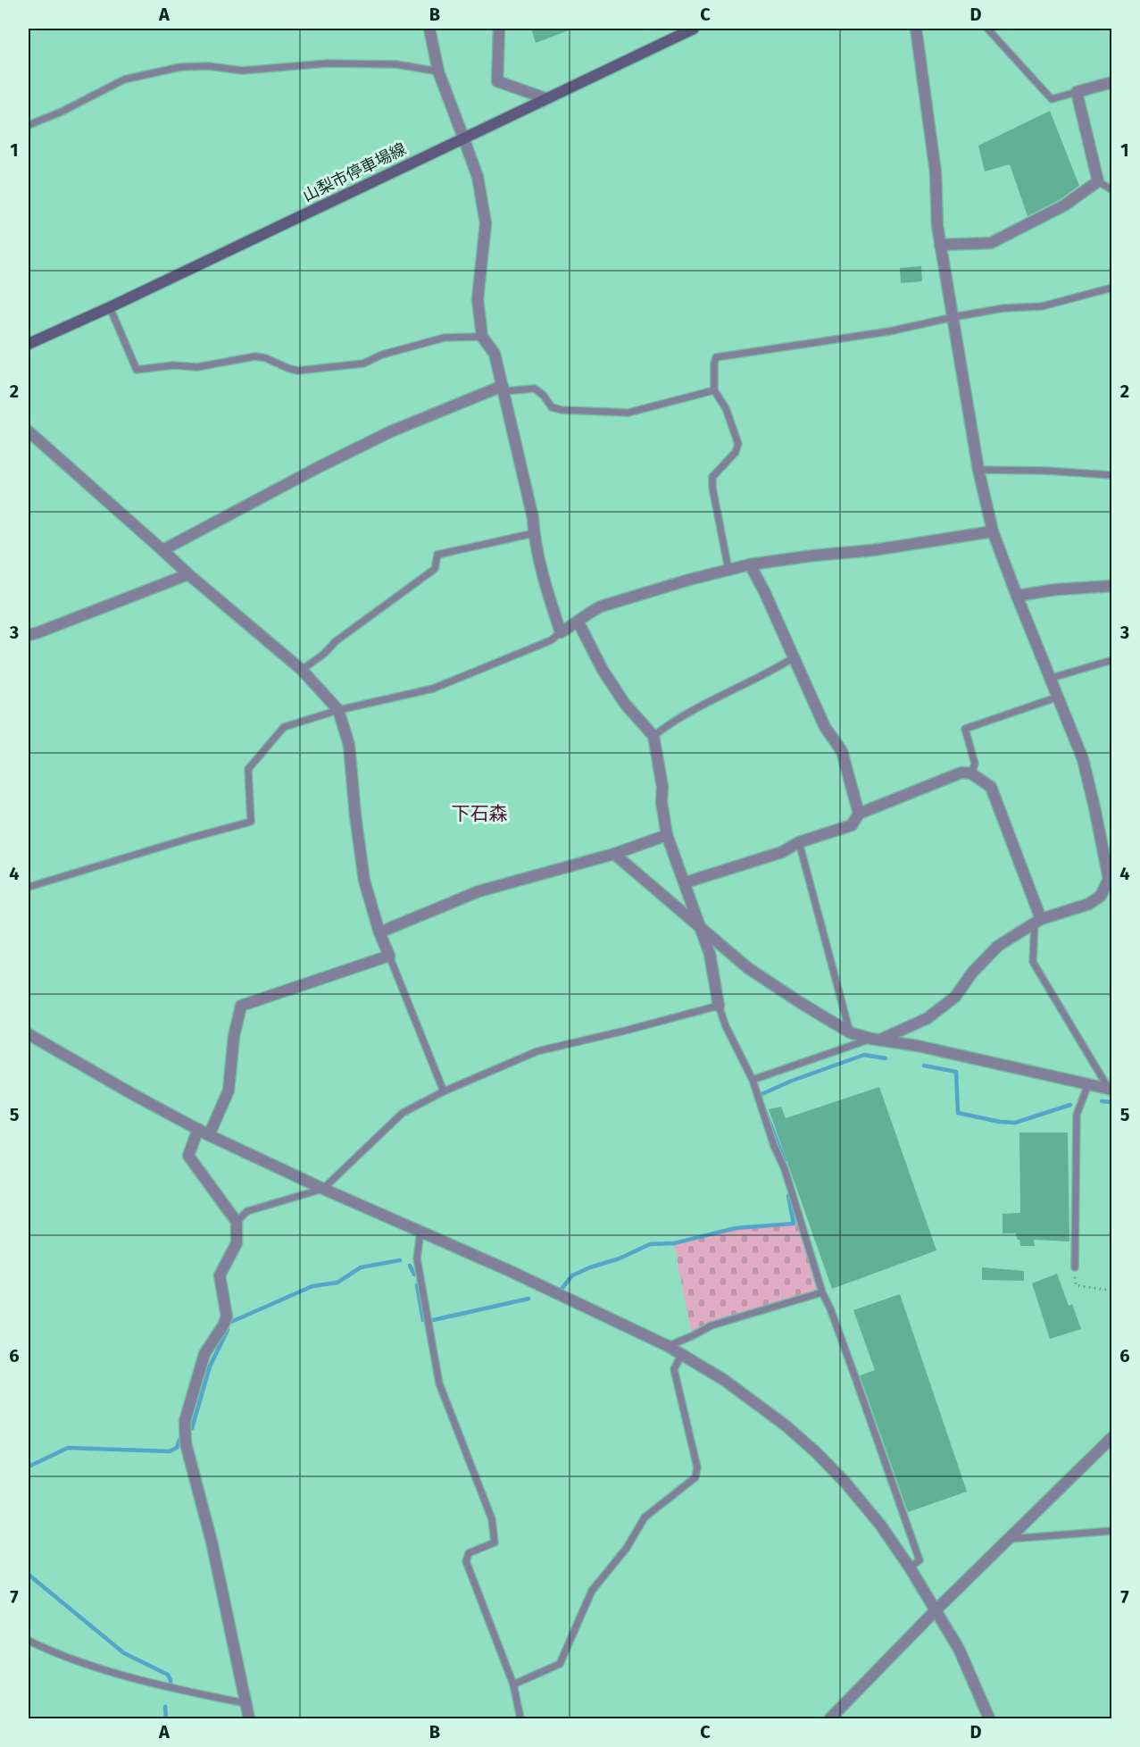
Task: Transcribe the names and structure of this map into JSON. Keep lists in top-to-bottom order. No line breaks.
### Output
{"streets":{"main road":["山梨市停車場線"]},"districts":["下石森"],"grid":{"columns":["A","B","C","D"],"rows":["1","2","3","4","5","6","7"]}}
